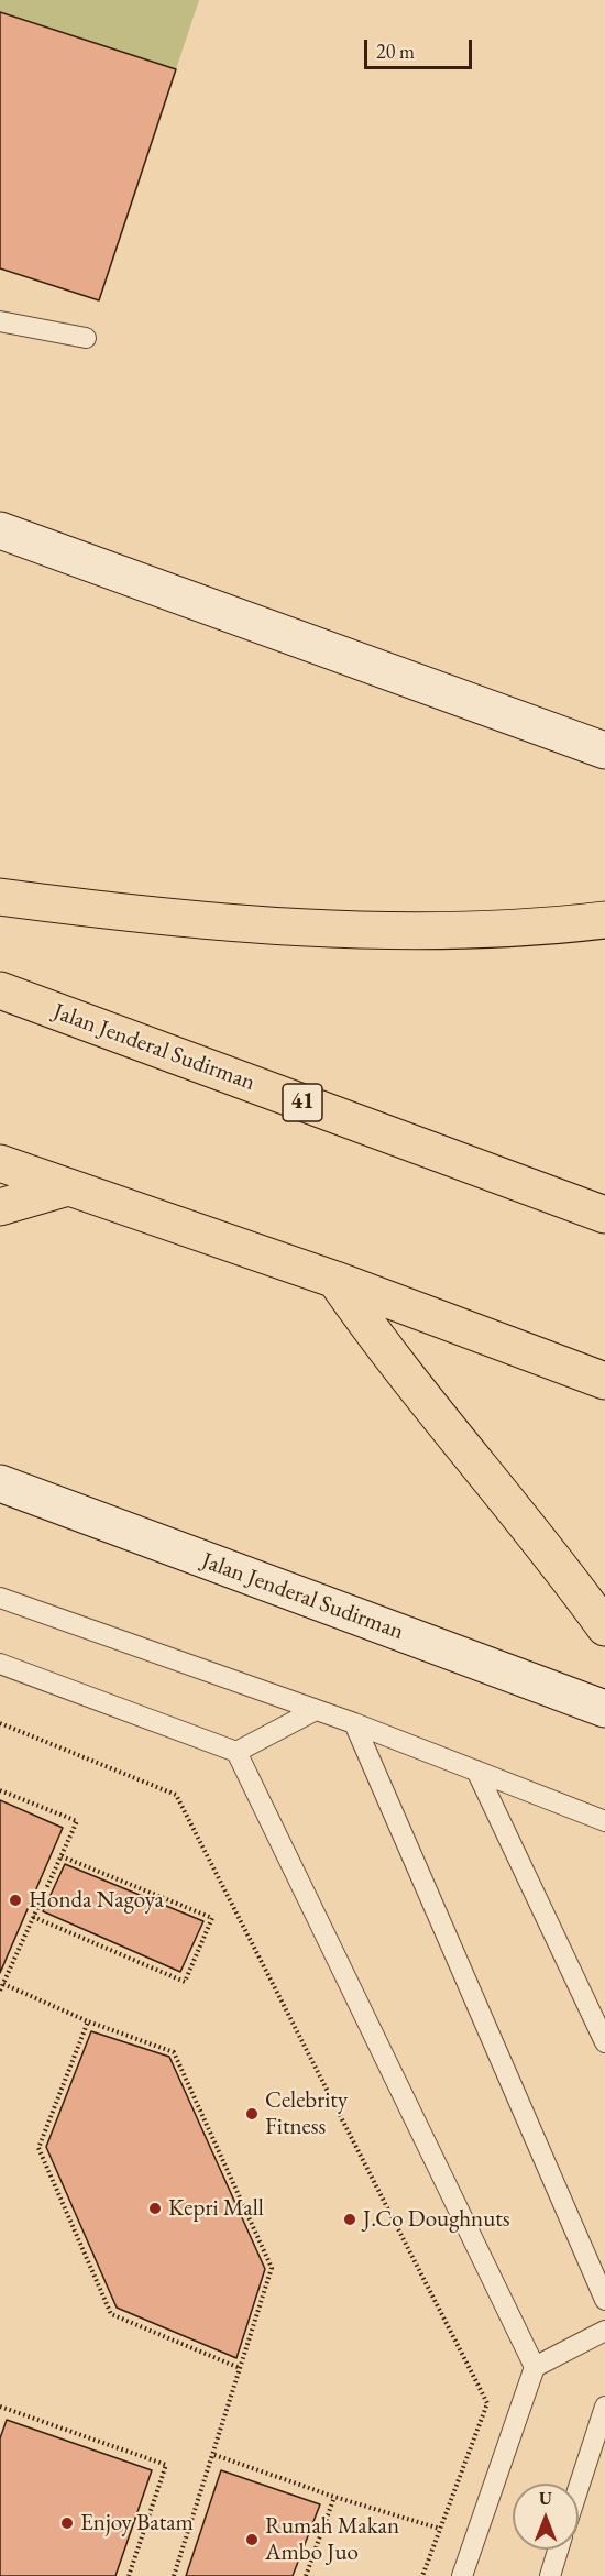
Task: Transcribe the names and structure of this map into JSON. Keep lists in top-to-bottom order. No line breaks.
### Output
{"streets":{"highway":["Jalan Jenderal Sudirman","41"]},"places":["Honda Nagoya","Celebrity Fitness","Kepri Mall","J.Co Doughnuts","Enjoy Batam","Rumah Makan Ambo Juo"],"scale_bar":"20 m","north":"top"}
